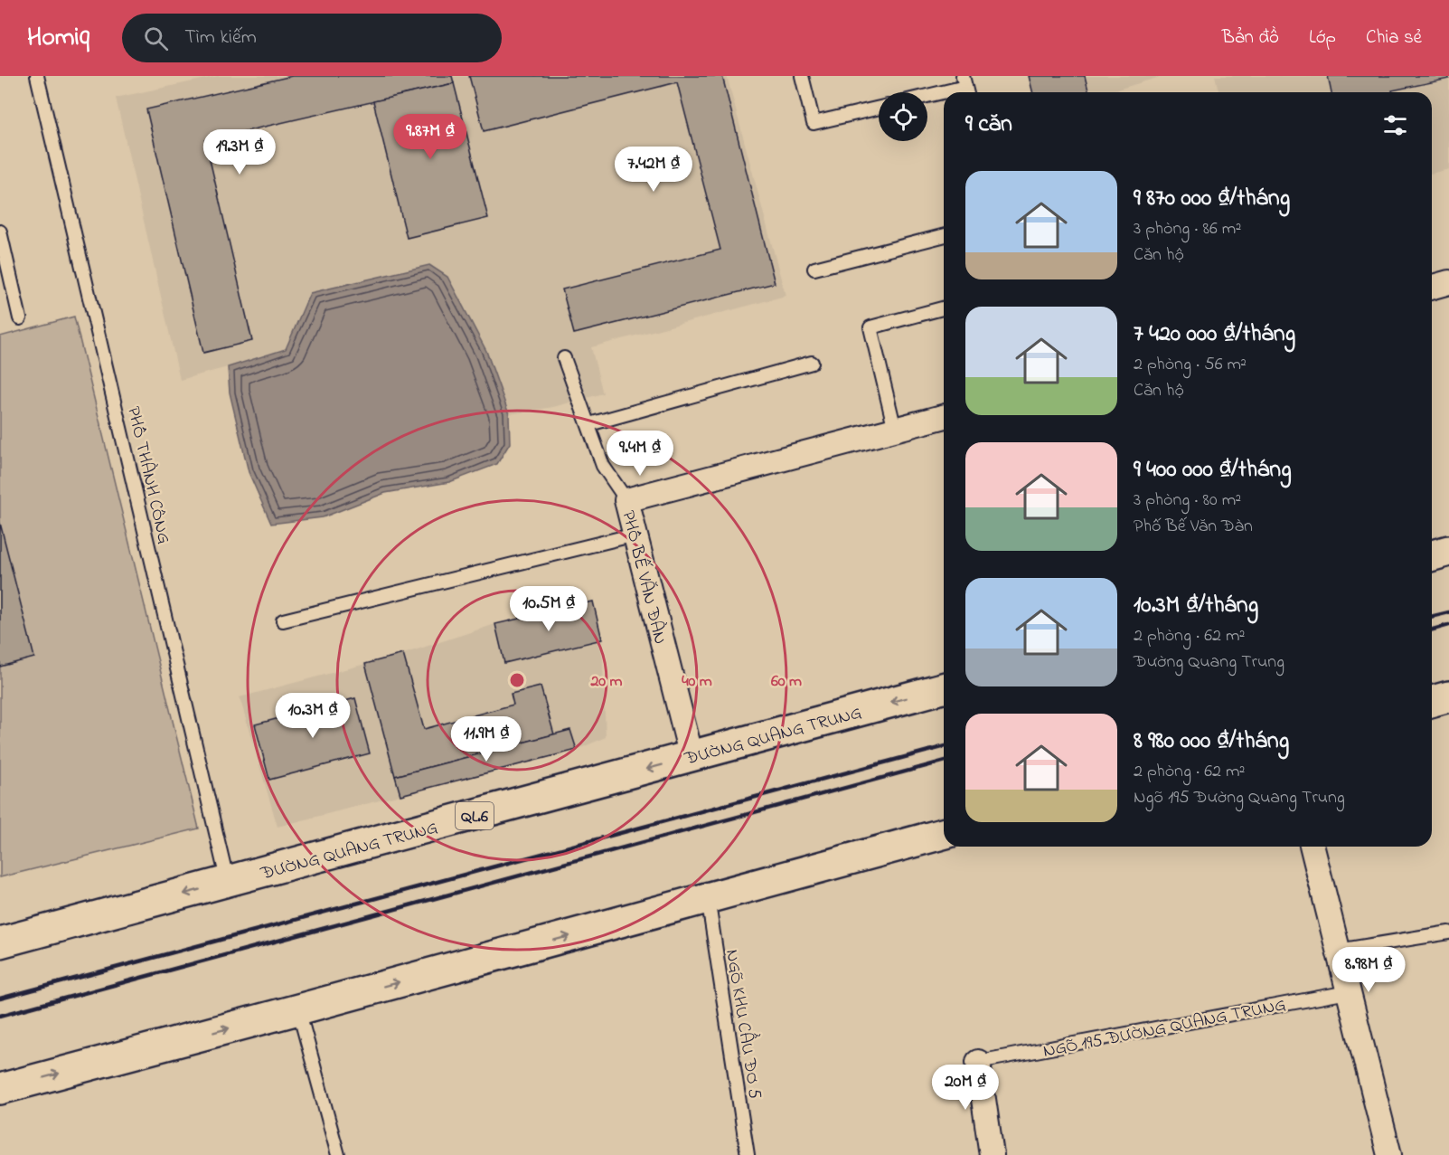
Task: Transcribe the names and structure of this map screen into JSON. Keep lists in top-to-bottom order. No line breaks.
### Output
{"streets":{"highway":["ĐƯỜNG QUANG TRUNG","QL.6"],"street":["PHỐ BẾ VĂN ĐÀN","NGÕ 195 ĐƯỜNG QUANG TRUNG"],"lane":["PHỐ THÀNH CÔNG","NGÕ KHU CẦU ĐƠ 5"]},"crossings":[["PHỐ THÀNH CÔNG","ĐƯỜNG QUANG TRUNG"],["PHỐ BẾ VĂN ĐÀN","ĐƯỜNG QUANG TRUNG"]],"page":{"header":"Homiq","search":"Tìm kiếm","nav":["Bản đồ","Lớp","Chia sẻ"],"heading":"9 căn","price":["9.87M ₫","19.3M ₫","7.42M ₫","9.4M ₫","10.5M ₫","10.3M ₫","11.9M ₫","8.98M ₫","20M ₫"],"list":[{"name":"9 870 000 ₫/tháng","note":"3 phòng · 86 m² · Căn hộ"},{"name":"7 420 000 ₫/tháng","note":"2 phòng · 56 m² · Căn hộ"},{"name":"9 400 000 ₫/tháng","note":"3 phòng · 80 m² · Phố Bế Văn Đàn"},{"name":"10.3M ₫/tháng","note":"2 phòng · 62 m² · Đường Quang Trung"},{"name":"8 980 000 ₫/tháng","note":"2 phòng · 62 m² · Ngõ 195 Đường Quang Trung"}]},"rings":["20 m","40 m","60 m"]}
